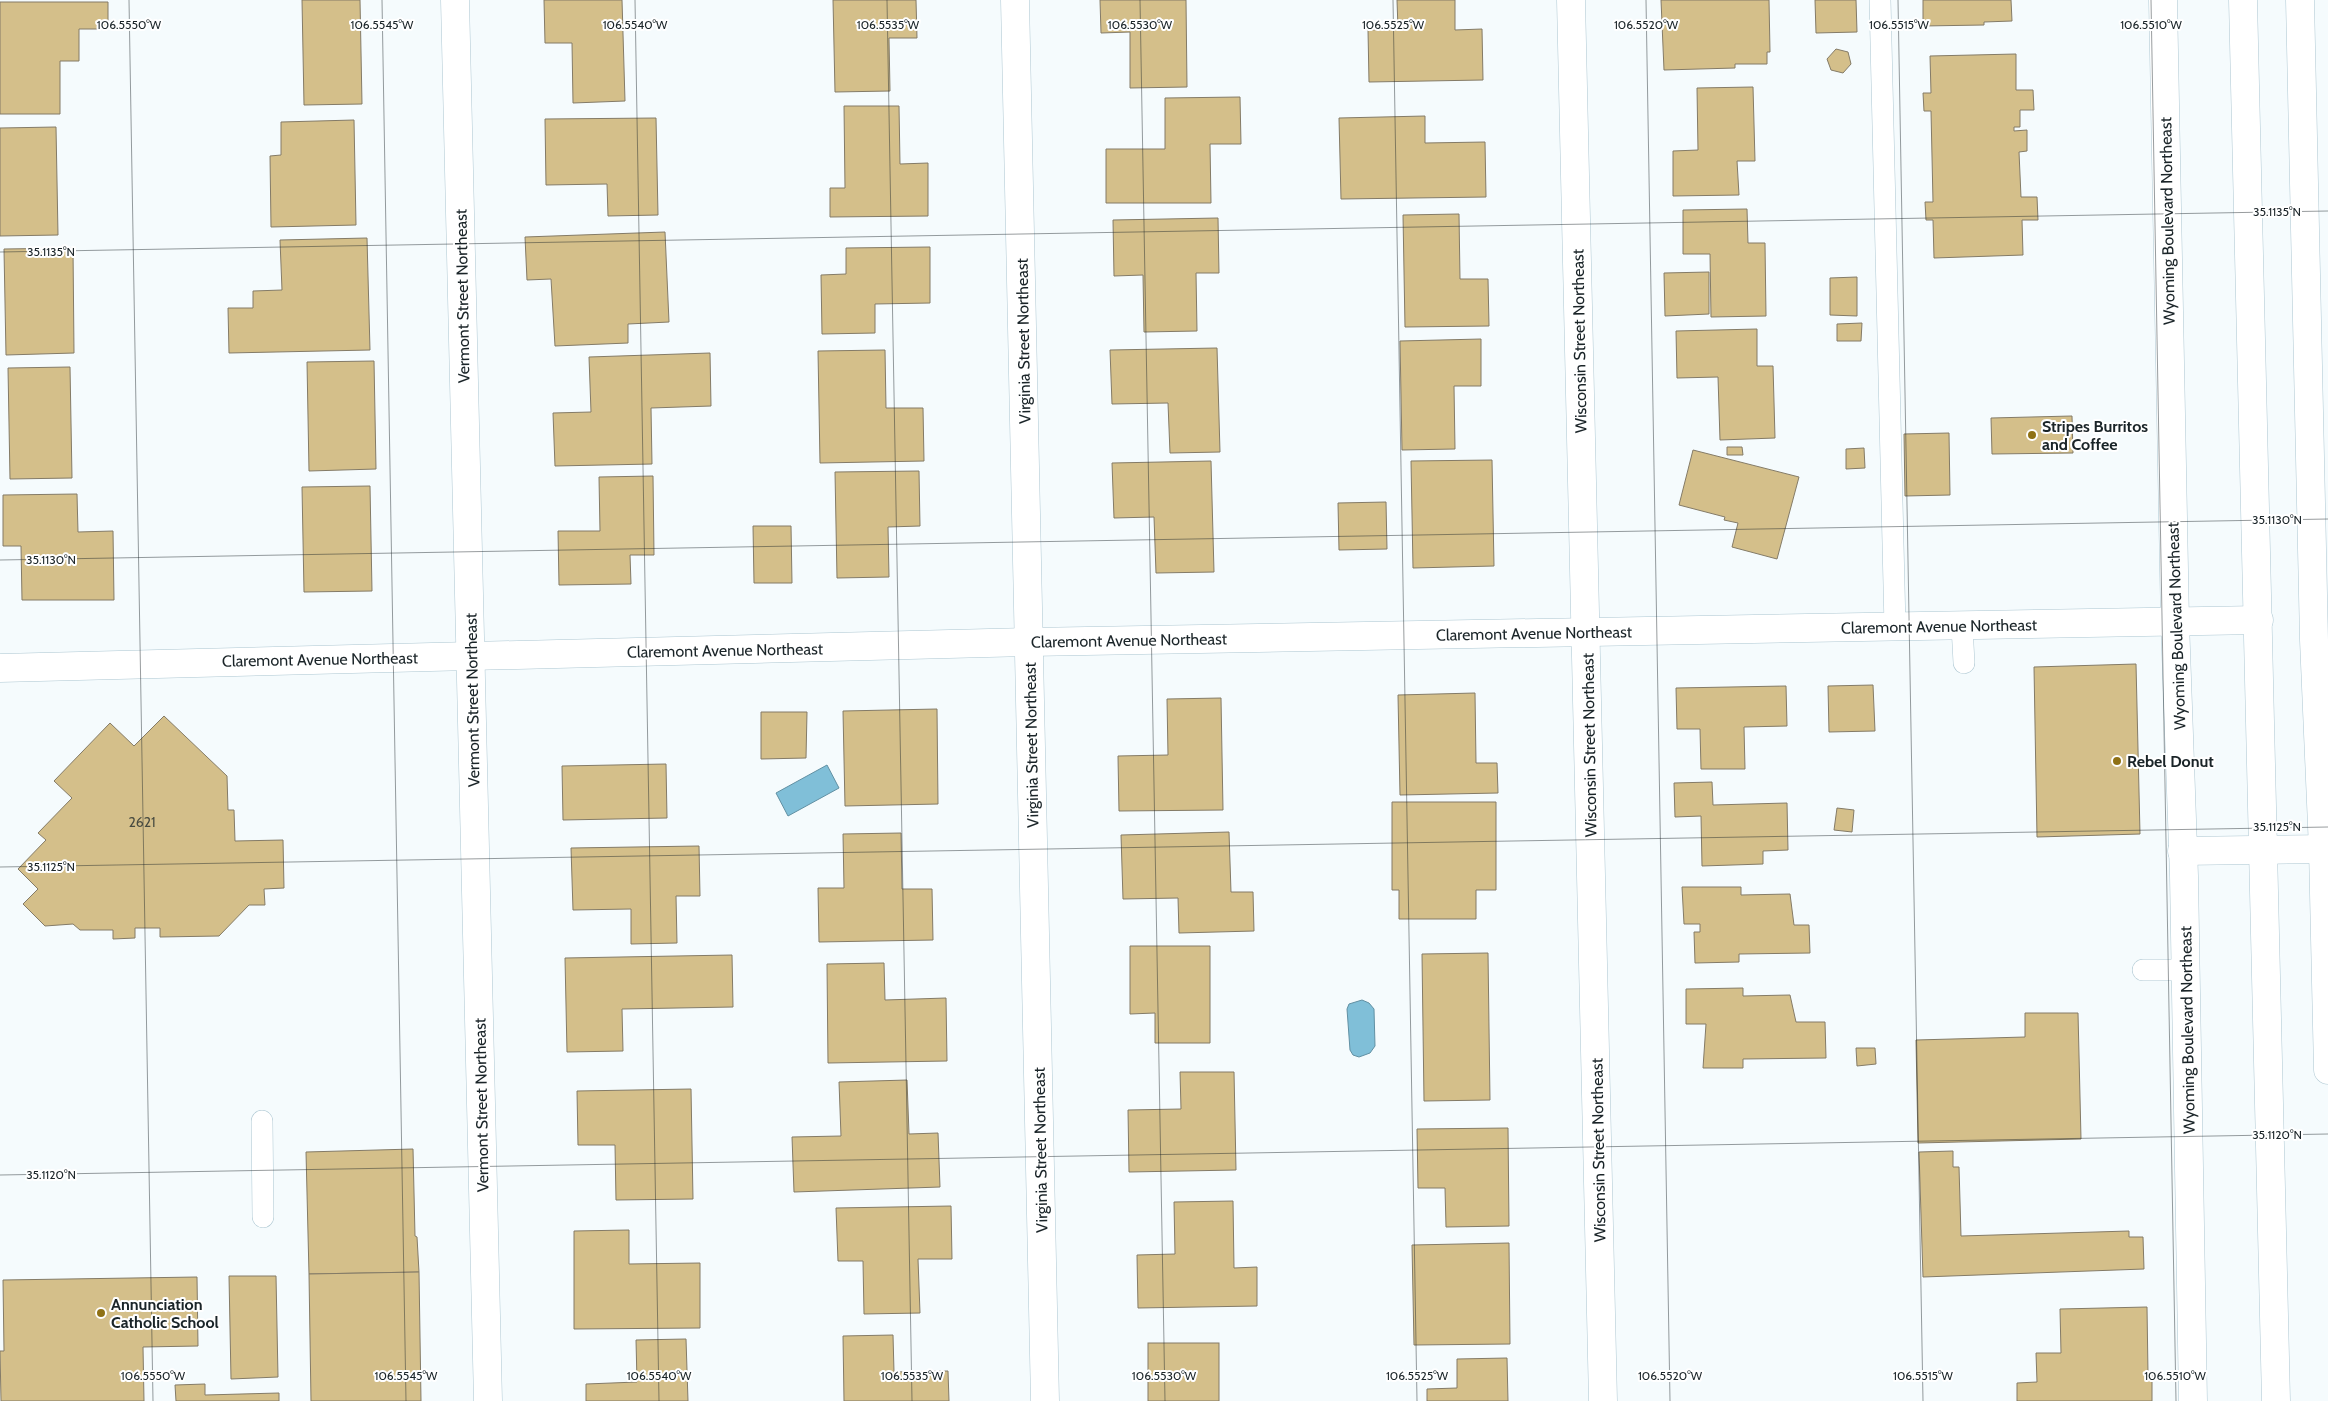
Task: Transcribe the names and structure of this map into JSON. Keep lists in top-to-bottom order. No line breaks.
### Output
{"streets":{"street":["Wyoming Boulevard Northeast","Vermont Street Northeast","Virginia Street Northeast","Wisconsin Street Northeast","Claremont Avenue Northeast"]},"crossings":[["Wyoming Boulevard Northeast","Claremont Avenue Northeast"],["Vermont Street Northeast","Claremont Avenue Northeast"],["Virginia Street Northeast","Claremont Avenue Northeast"],["Wisconsin Street Northeast","Claremont Avenue Northeast"]],"places":["Stripes Burritos and Coffee","Rebel Donut","Annunciation Catholic School"],"house_numbers":["2621"],"coordinates":["106.5550°W","106.5545°W","106.5540°W","106.5535°W","106.5530°W","106.5525°W","106.5520°W","106.5515°W","106.5510°W","35.1135°N","35.1130°N","35.1125°N","35.1120°N"]}
